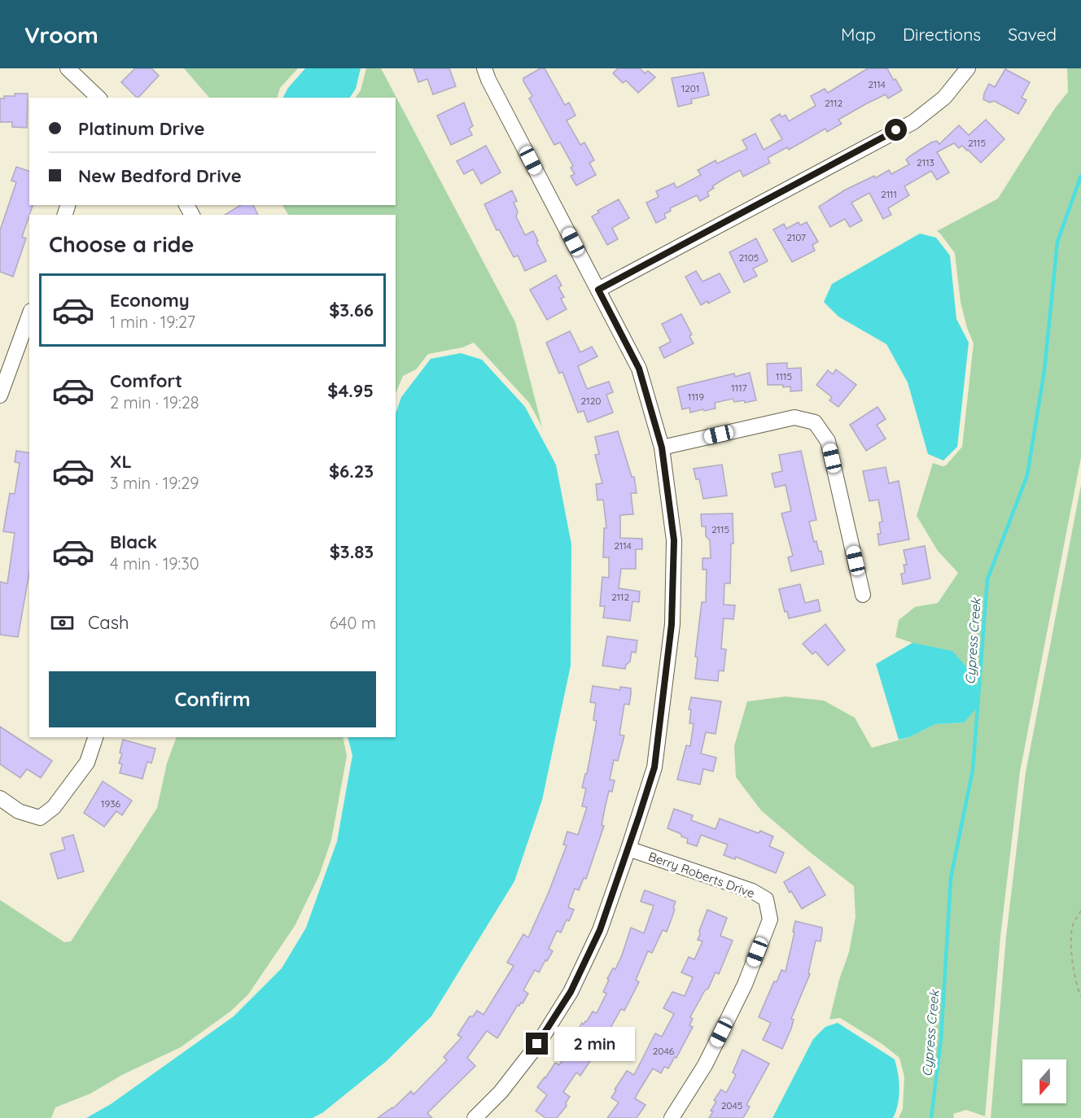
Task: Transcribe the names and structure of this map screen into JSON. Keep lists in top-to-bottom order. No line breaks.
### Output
{"streets":{"street":["Berry Roberts Drive"]},"water":["Cypress Creek"],"house_numbers":["2114","1201","2112","2115","2113","2111","2107","2105","1115","1117","1119","2120","2115","2114","2112","1936","2046","2045"],"north":"bottom","page":{"header":"Vroom","nav":["Map","Directions","Saved"],"banner":["Platinum Drive","New Bedford Drive"],"heading":"Choose a ride","list":[{"name":"Economy","note":"1 min · 19:27","value":"$3.66"},{"name":"Comfort","note":"2 min · 19:28","value":"$4.95"},{"name":"XL","note":"3 min · 19:29","value":"$6.23"},{"name":"Black","note":"4 min · 19:30","value":"$3.83"}],"pay":["Cash","640 m"],"buttons":"Confirm","bubble":"2 min"}}
